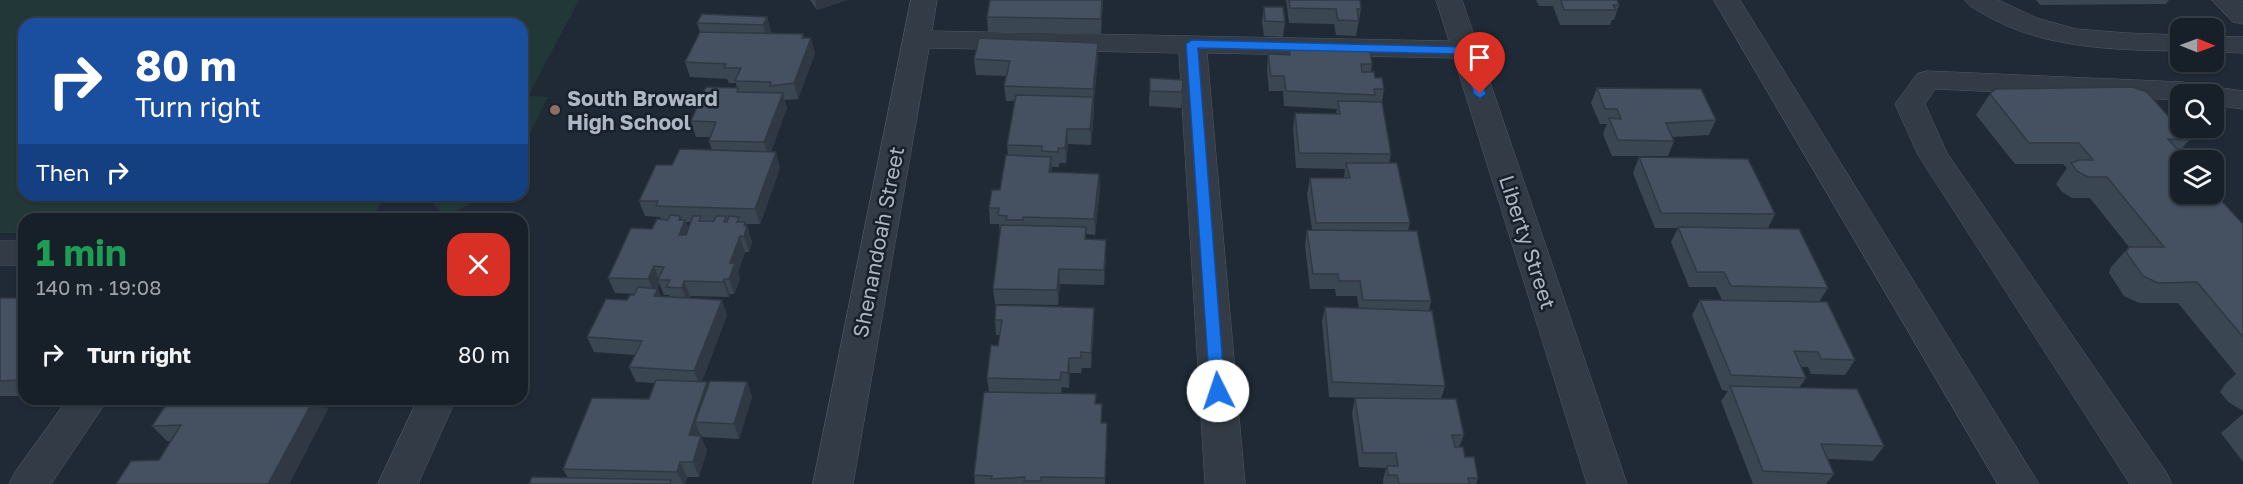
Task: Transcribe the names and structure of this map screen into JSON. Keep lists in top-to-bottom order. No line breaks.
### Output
{"streets":{"street":["Shenandoah Street","Liberty Street"]},"places":["South Broward High School"],"north":"right","page":{"turn":["80 m","Turn right"],"then":"Then","heading":["1 min","140 m · 19:08"],"list":[{"name":"Turn right","value":"80 m"}]}}
